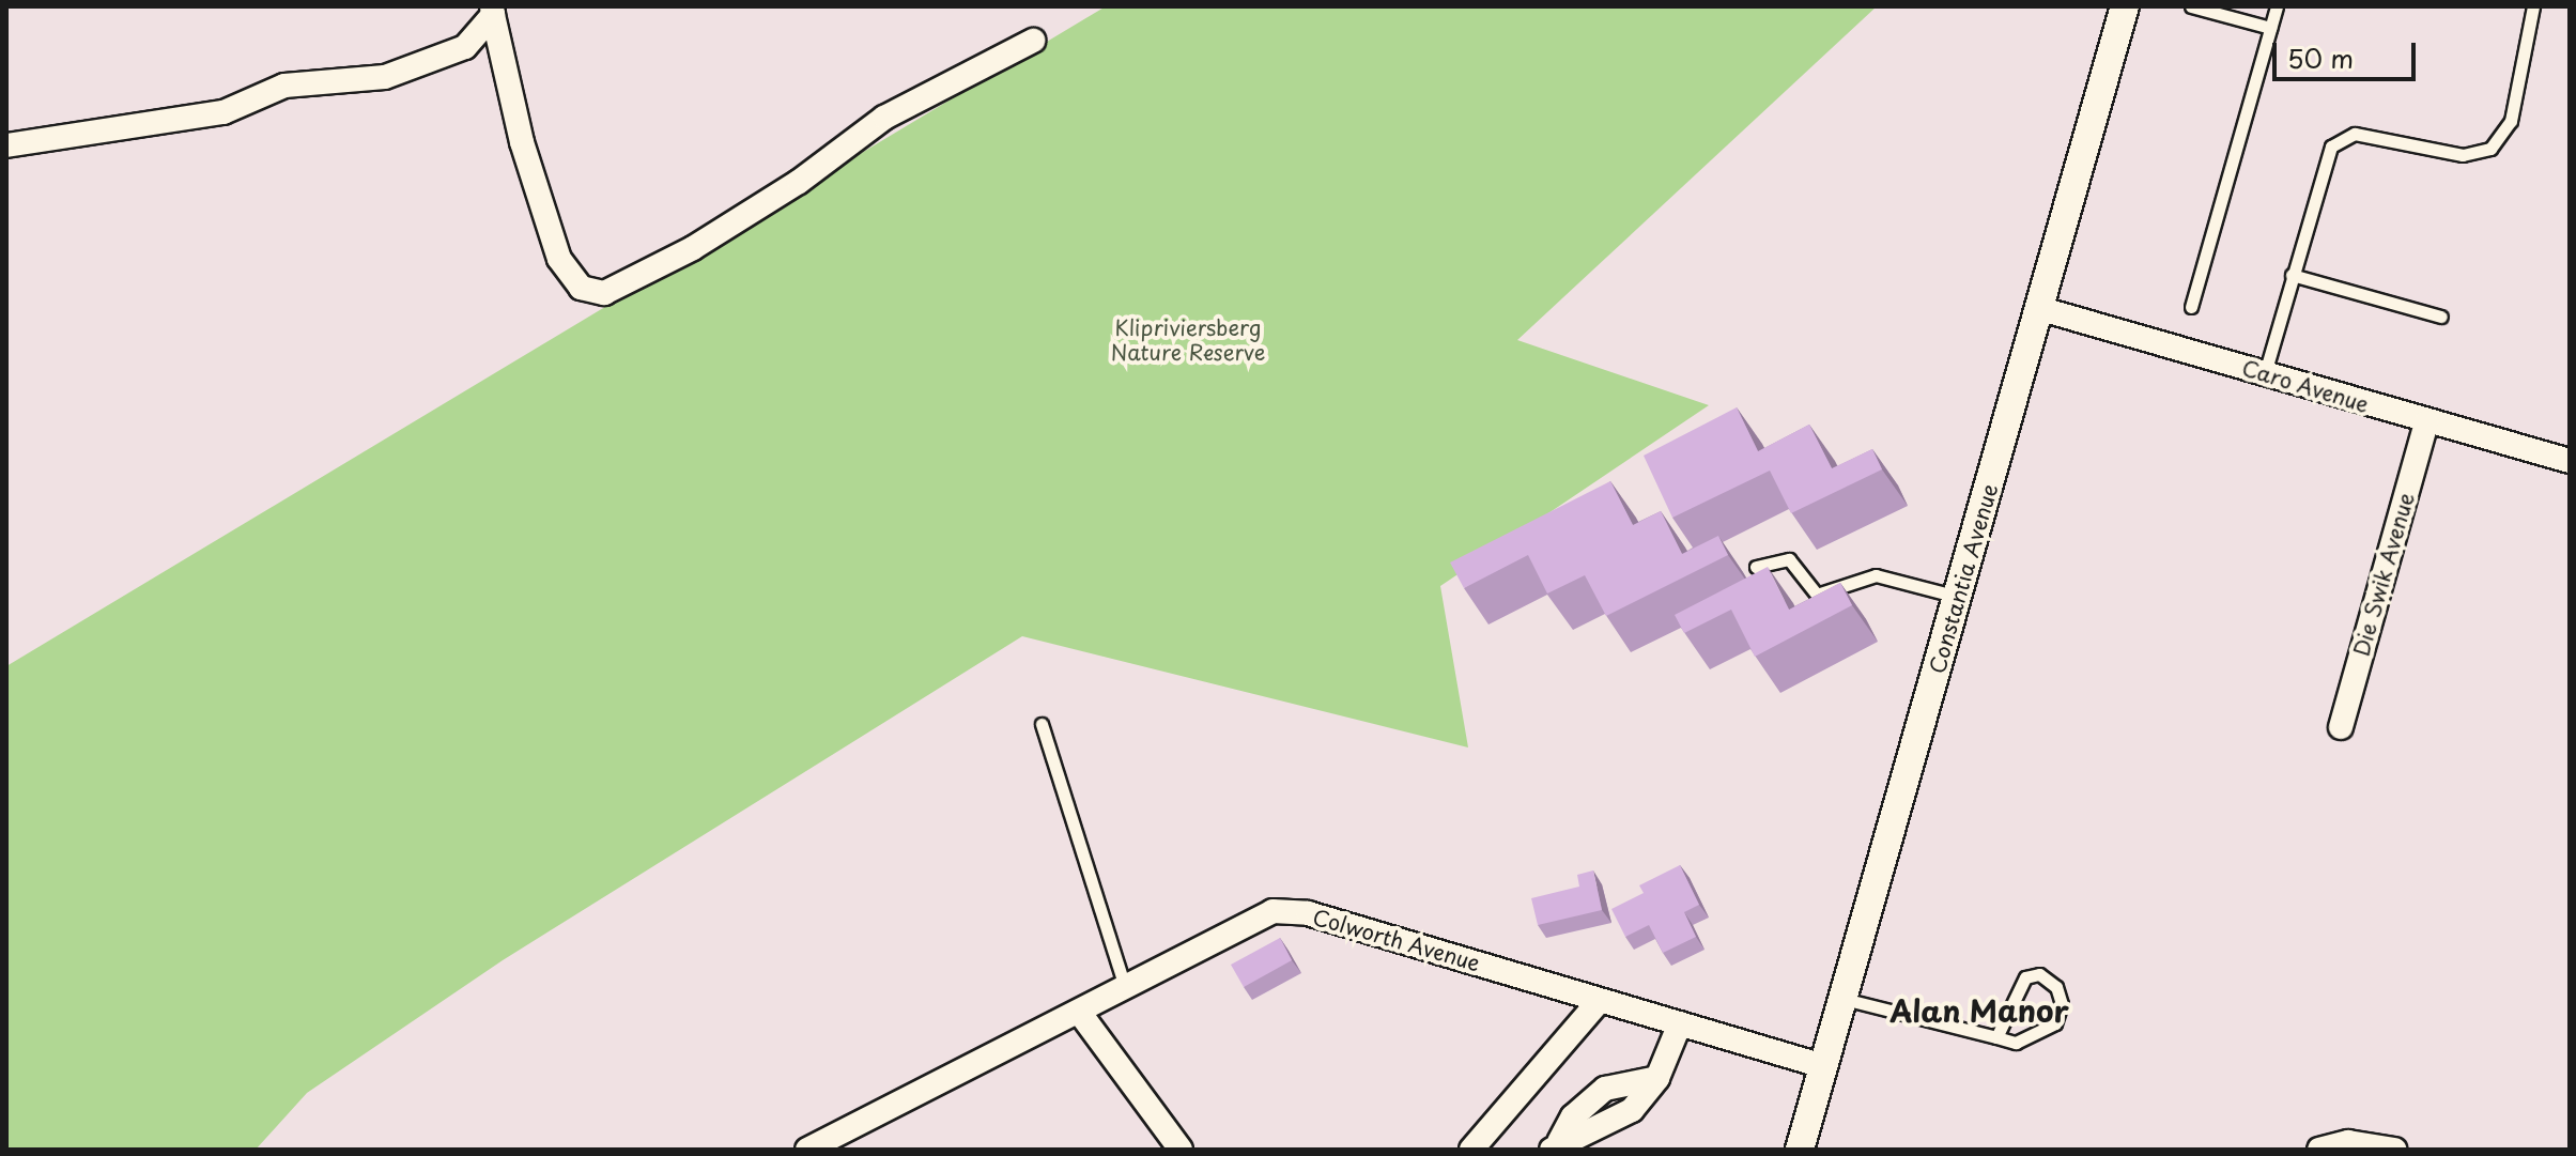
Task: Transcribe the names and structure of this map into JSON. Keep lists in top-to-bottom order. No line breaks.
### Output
{"streets":{"street":["Caro Avenue","Die Swik Avenue","Constantia Avenue","Colworth Avenue"]},"crossings":[["Caro Avenue","Die Swik Avenue"],["Caro Avenue","Constantia Avenue"],["Constantia Avenue","Colworth Avenue"]],"districts":["Alan Manor"],"parks":["Klipriviersberg Nature Reserve"],"scale_bar":"50 m"}
